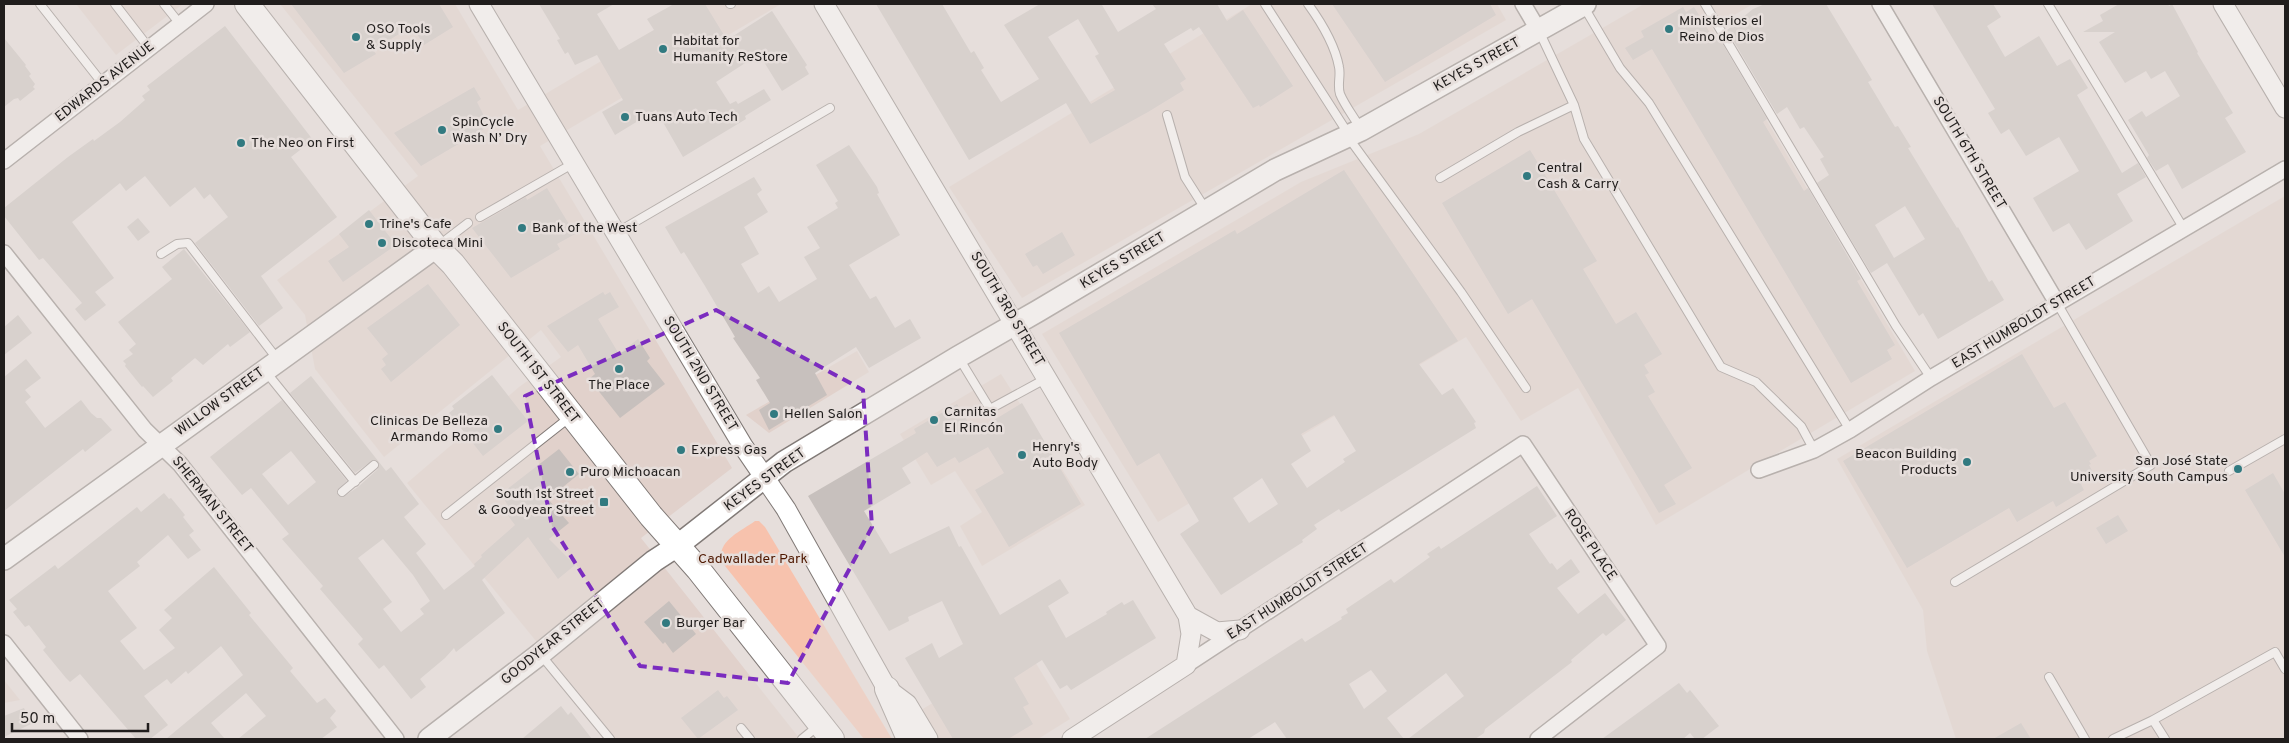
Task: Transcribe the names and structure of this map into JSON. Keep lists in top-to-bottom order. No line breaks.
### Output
{"streets":{"main road":["KEYES STREET","SOUTH 1ST STREET","WILLOW STREET","GOODYEAR STREET"],"street":["EDWARDS AVENUE","SOUTH 6TH STREET","SOUTH 3RD STREET","EAST HUMBOLDT STREET","SOUTH 2ND STREET","SHERMAN STREET","ROSE PLACE"]},"crossings":[["KEYES STREET","SOUTH 3RD STREET"],["KEYES STREET","SOUTH 1ST STREET"],["KEYES STREET","SOUTH 2ND STREET"],["KEYES STREET","GOODYEAR STREET"],["SOUTH 6TH STREET","EAST HUMBOLDT STREET"],["EAST HUMBOLDT STREET","ROSE PLACE"],["SOUTH 1ST STREET","WILLOW STREET"],["SOUTH 1ST STREET","GOODYEAR STREET"],["WILLOW STREET","SHERMAN STREET"]],"parks":["Cadwallader Park"],"places":{"other":["Ministerios el Reino de Dios","OSO Tools & Supply","Habitat for Humanity ReStore","Tuans Auto Tech","SpinCycle Wash N’ Dry","The Neo on First","Central Cash & Carry","Trine's Cafe","Bank of the West","Discoteca Mini","The Place","Hellen Salon","Carnitas El Rincón","Clinicas De Belleza Armando Romo","Express Gas","Henry's Auto Body","Beacon Building Products","San José State University South Campus","Puro Michoacan","Burger Bar"],"transit":["South 1st Street & Goodyear Street"]},"scale_bar":"50 m"}
